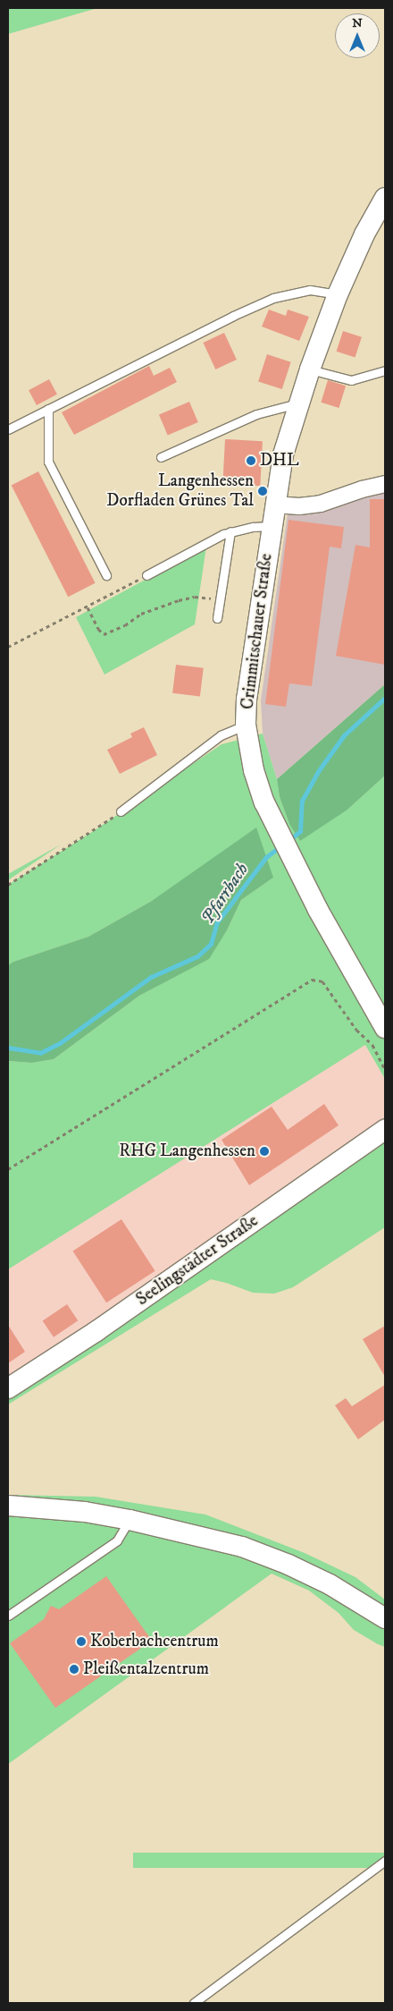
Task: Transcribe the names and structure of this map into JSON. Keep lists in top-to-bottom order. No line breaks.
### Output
{"streets":{"street":["Crimmitschauer Straße","Seelingstädter Straße"]},"water":["Pfarrbach"],"places":["DHL","Langenhessen Dorfladen Grünes Tal","RHG Langenhessen","Koberbachcentrum","Pleißentalzentrum"],"north":"top"}
